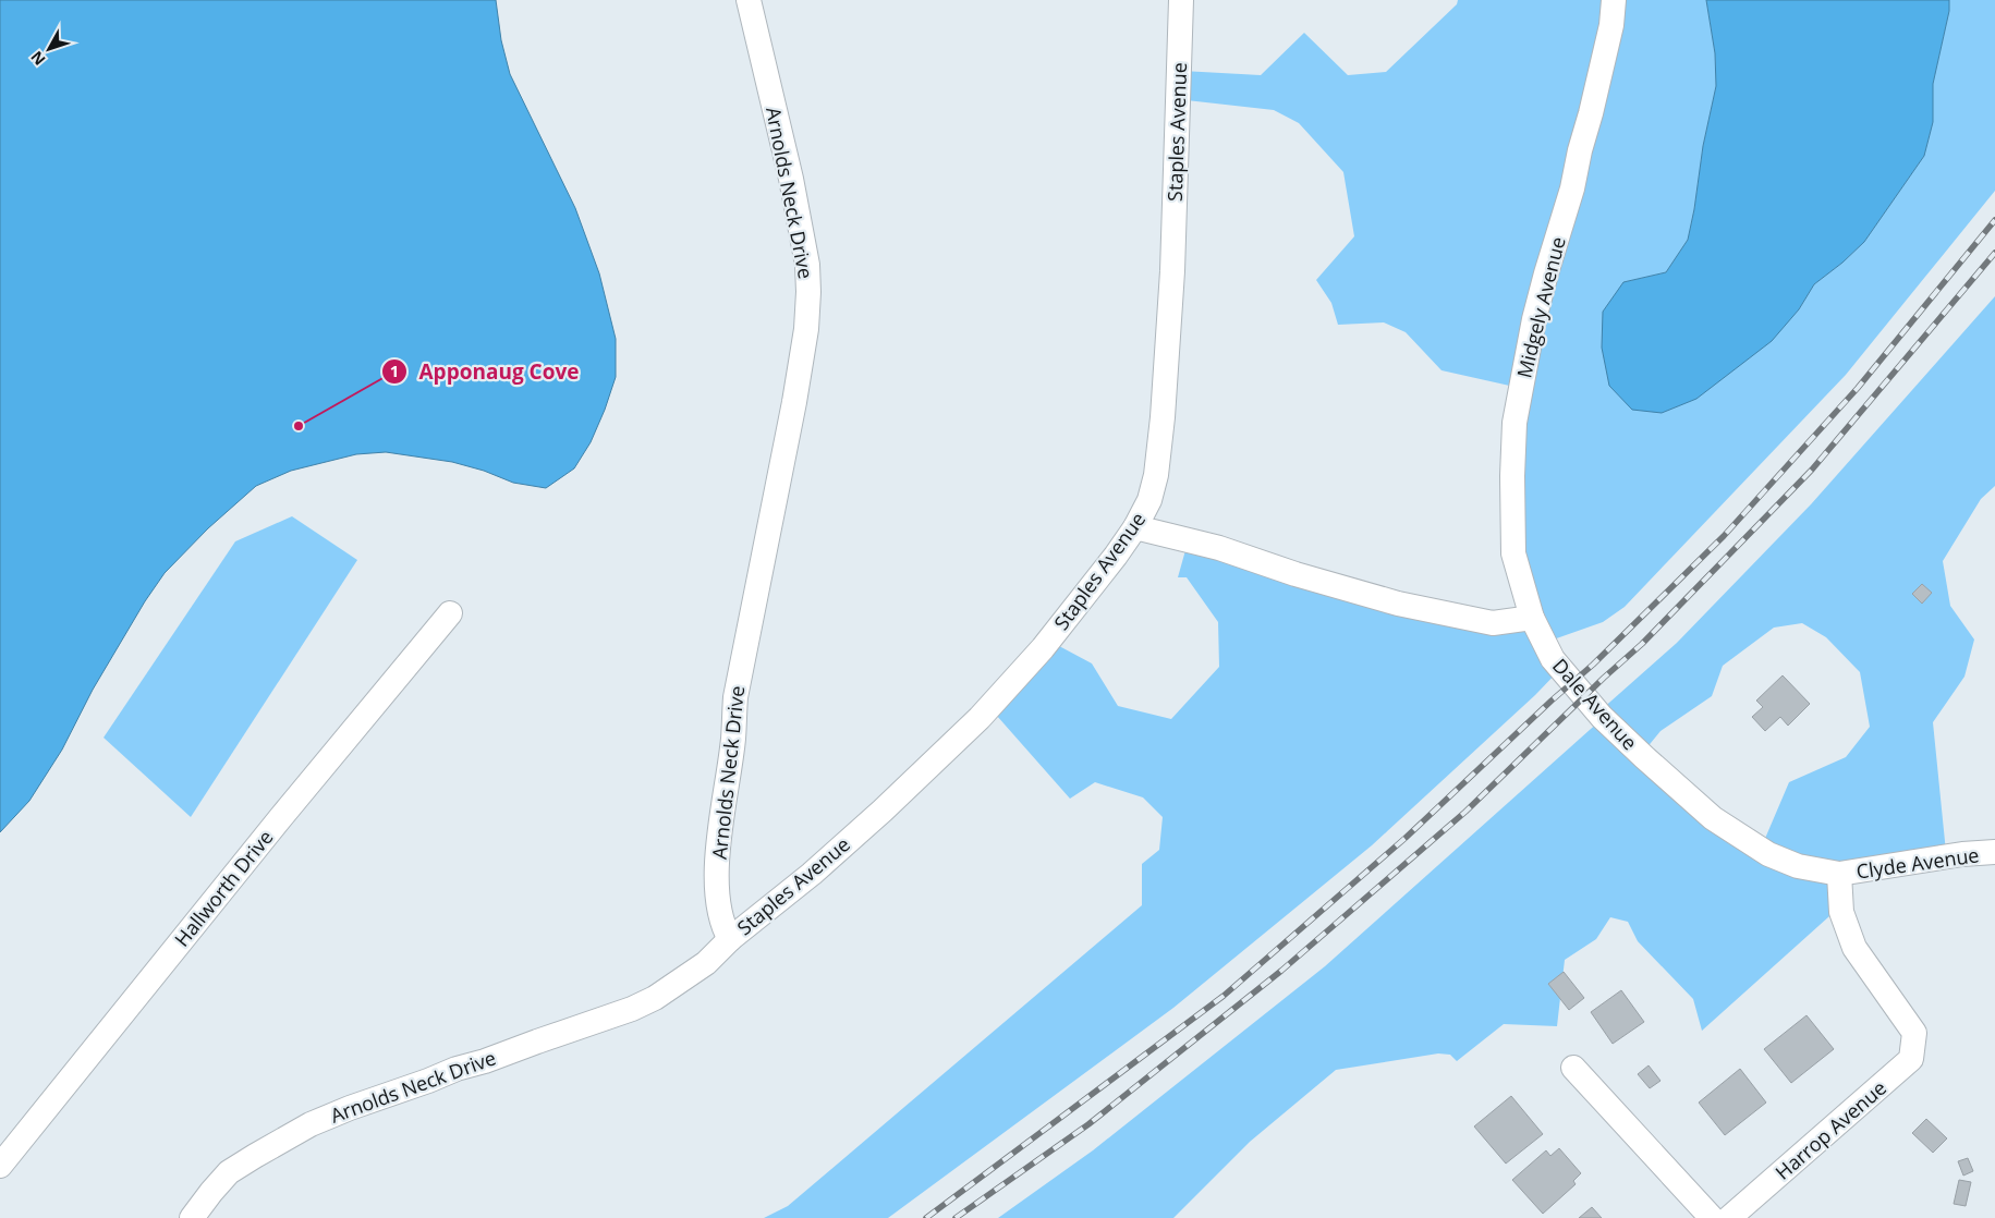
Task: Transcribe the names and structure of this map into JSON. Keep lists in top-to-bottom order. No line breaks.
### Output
{"streets":{"street":["Staples Avenue","Arnolds Neck Drive","Midgely Avenue","Dale Avenue","Clyde Avenue","Hallworth Drive","Harrop Avenue"]},"crossings":[["Staples Avenue","Arnolds Neck Drive"],["Midgely Avenue","Dale Avenue"],["Dale Avenue","Clyde Avenue"],["Dale Avenue","Harrop Avenue"],["Clyde Avenue","Harrop Avenue"]],"places":["Apponaug Cove"],"north":"bottom left"}
